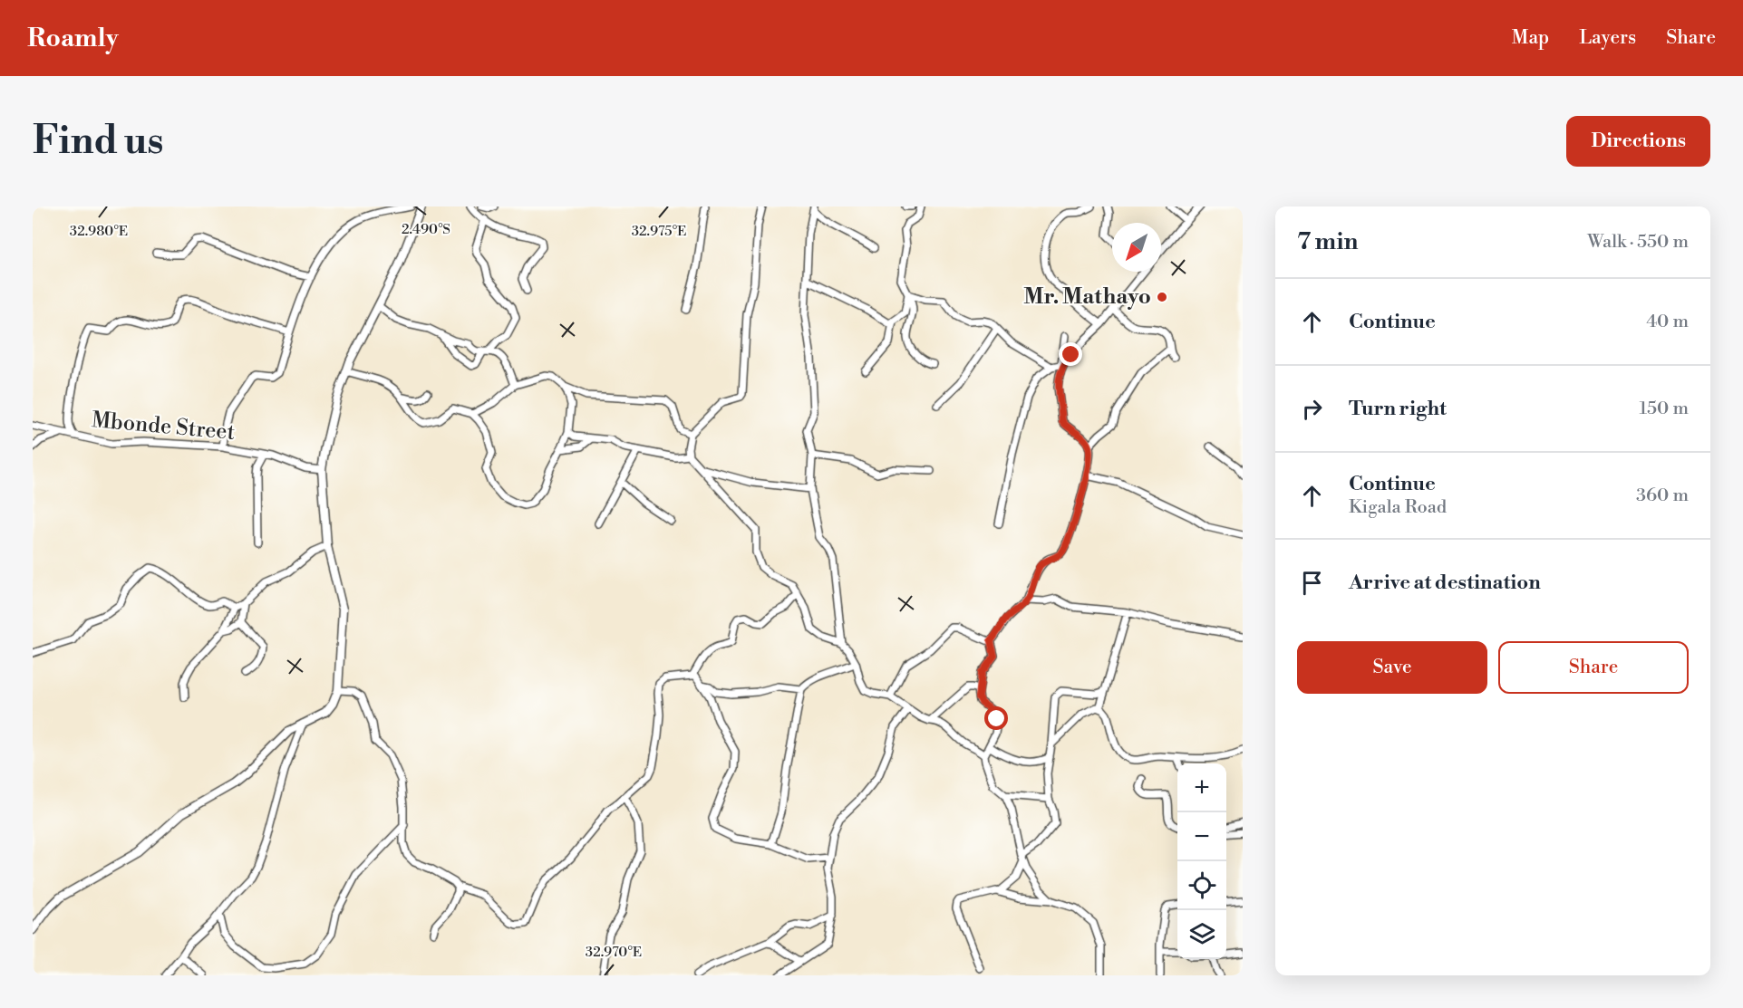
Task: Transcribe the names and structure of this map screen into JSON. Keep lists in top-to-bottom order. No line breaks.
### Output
{"streets":{"street":["Mbonde Street"]},"places":["Mr. Mathayo"],"north":"bottom left","page":{"header":"Roamly","nav":["Map","Layers","Share"],"buttons":["Directions",["Save","Share"]],"title":"Find us","heading":["7 min","Walk · 550 m"],"list":[["Continue","40 m"],["Turn right","150 m"],["Continue","Kigala Road","360 m"],"Arrive at destination"],"map_buttons":["+","−"]},"coordinates":["2.490°S","32.980°E","32.975°E","32.970°E"]}
